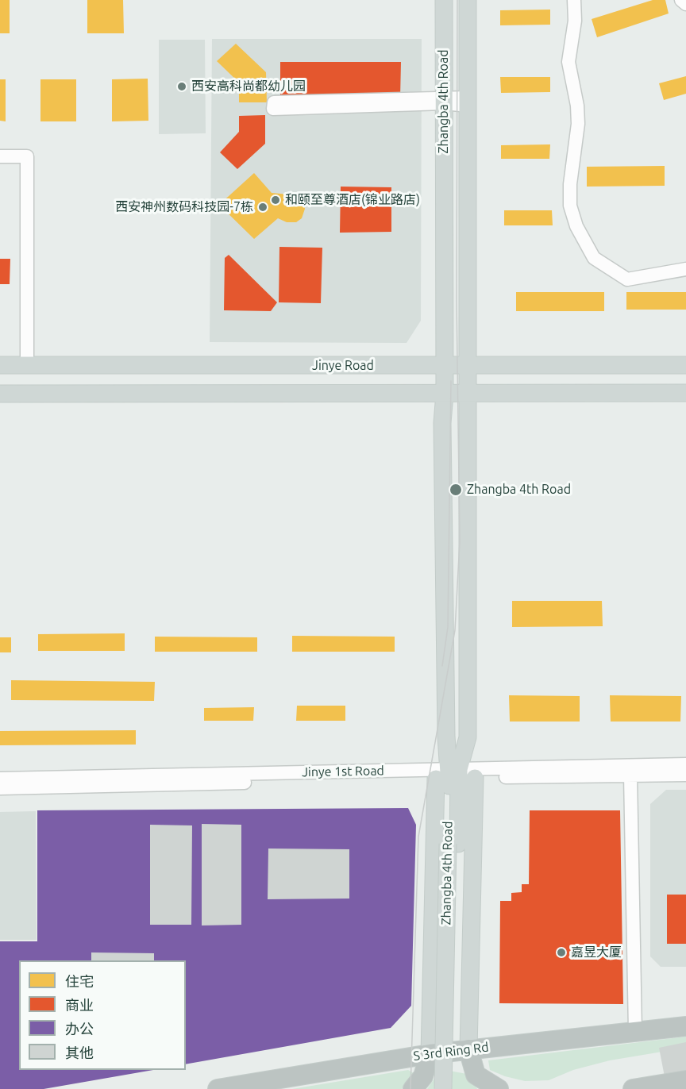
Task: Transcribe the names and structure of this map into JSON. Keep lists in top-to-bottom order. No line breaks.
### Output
{"streets":{"highway":["S 3rd Ring Rd"],"main road":["Zhangba 4th Road","Jinye Road"],"street":["Jinye 1st Road"]},"crossings":[["Zhangba 4th Road","Jinye Road"],["Zhangba 4th Road","Jinye 1st Road"]],"places":["西安高科尚都幼儿园","和颐至尊酒店(锦业路店)","西安神州数码科技园-7栋","Zhangba 4th Road","嘉昱大厦"],"legend":["住宅","商业","办公","其他"]}
